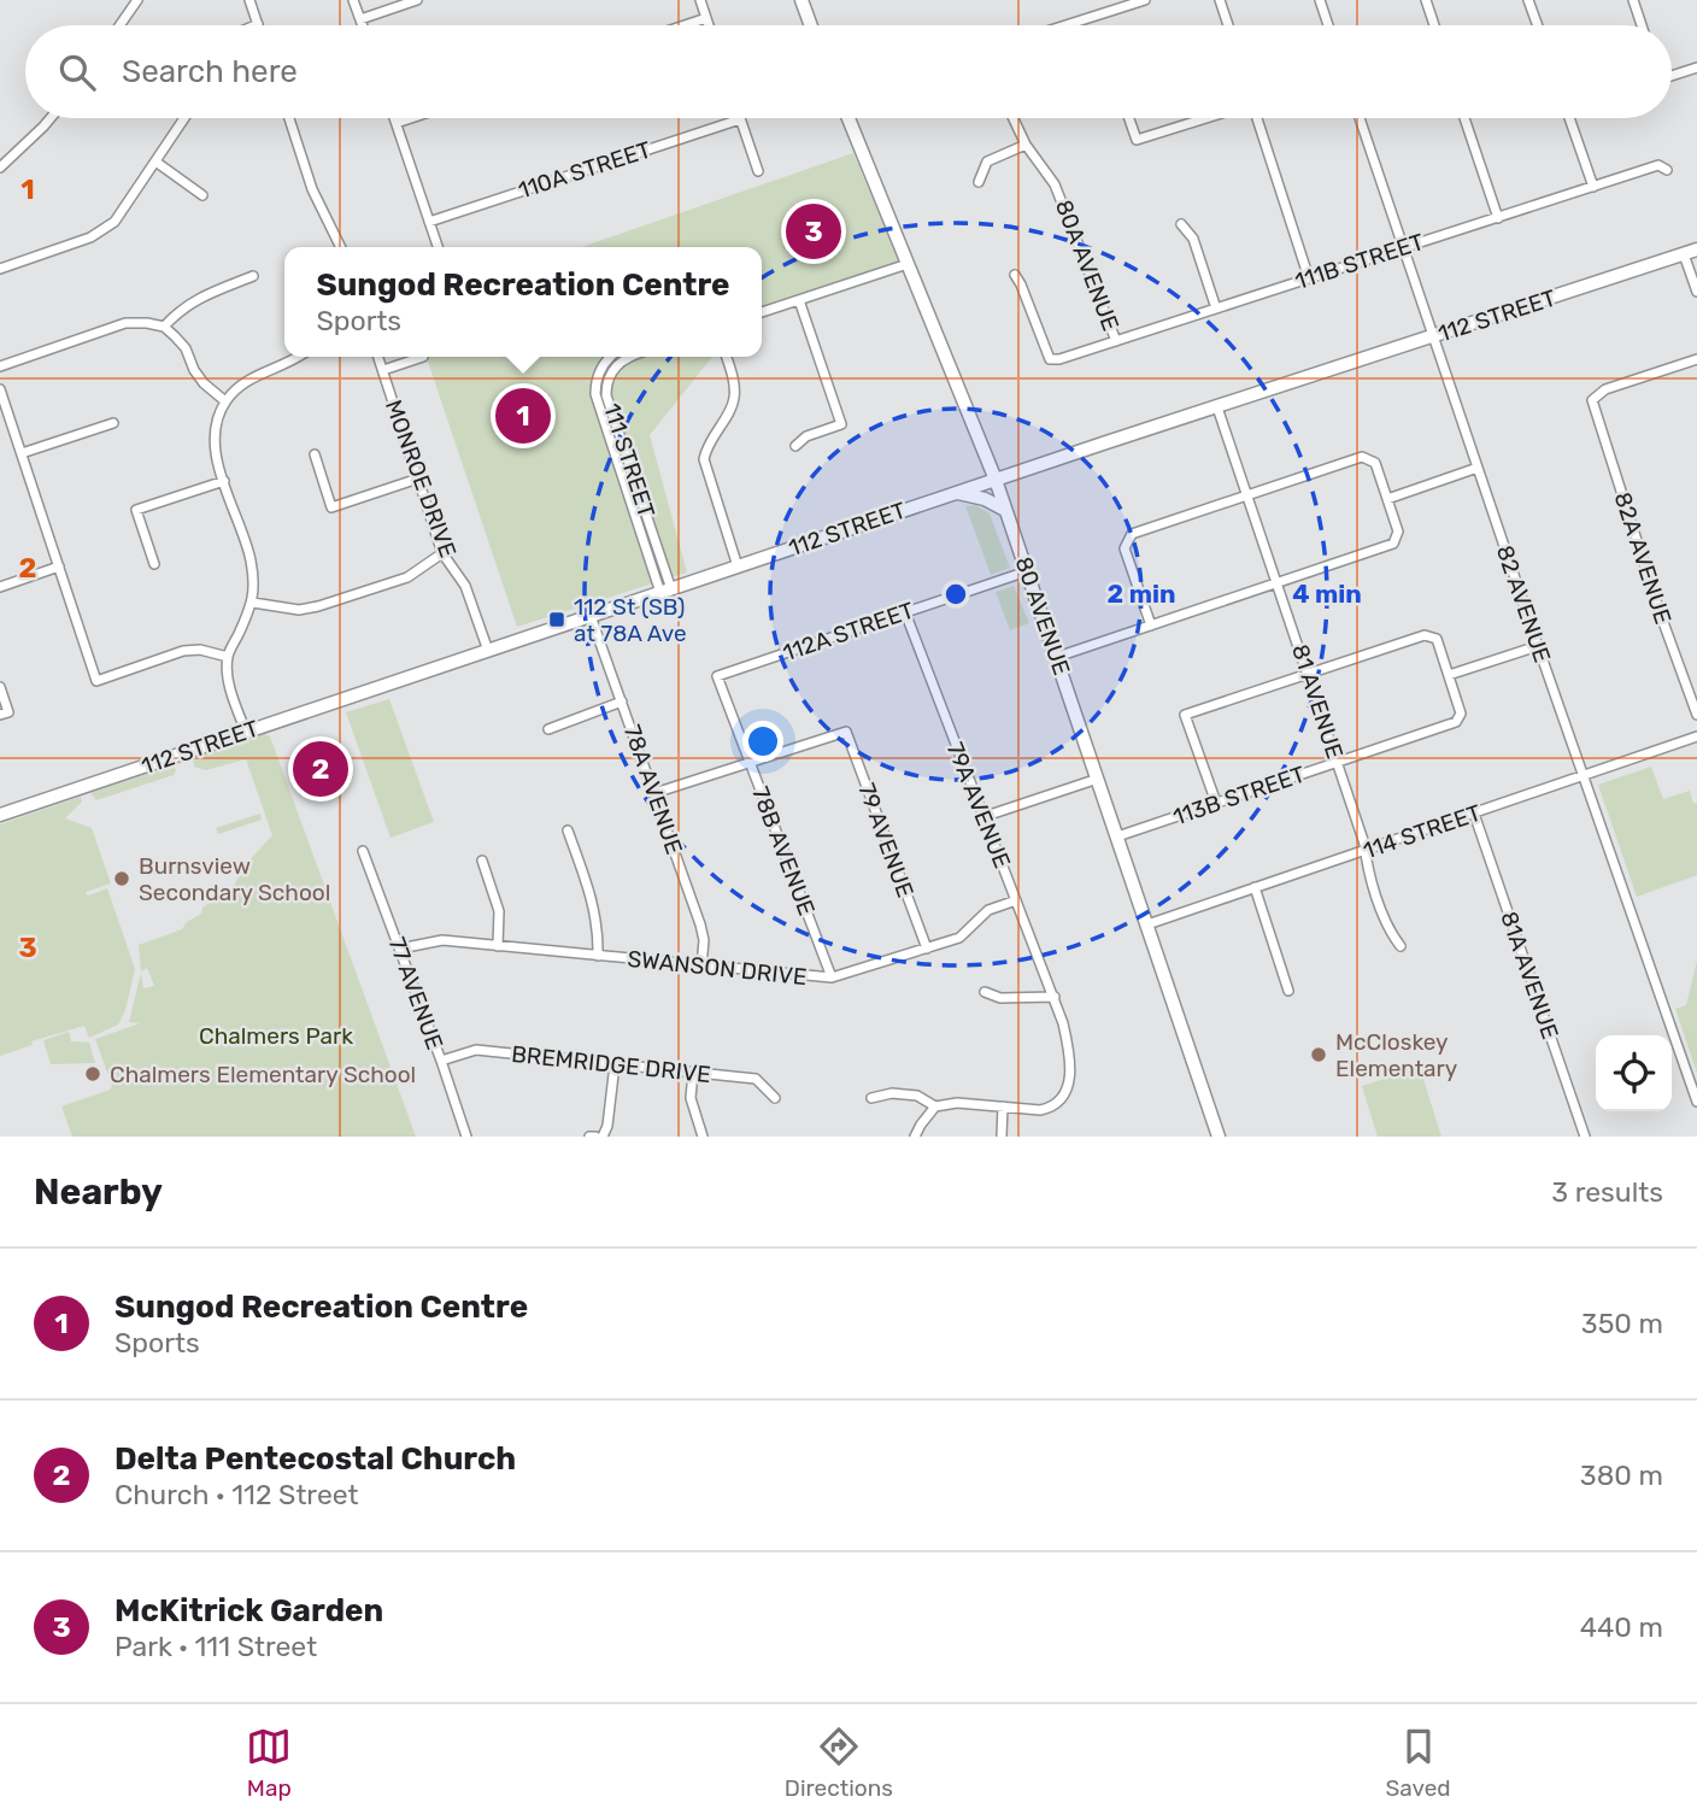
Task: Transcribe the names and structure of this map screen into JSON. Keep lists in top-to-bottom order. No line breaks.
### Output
{"streets":{"street":["110A STREET","111B STREET","80A AVENUE","112 STREET","111 STREET","MONROE DRIVE","82A AVENUE","82 AVENUE","80 AVENUE","112A STREET","81 AVENUE","78A AVENUE","113B STREET","79A AVENUE","114 STREET","79 AVENUE","78B AVENUE","SWANSON DRIVE","81A AVENUE","77 AVENUE","BREMRIDGE DRIVE"]},"crossings":[["111B STREET","80A AVENUE"],["111B STREET","82 AVENUE"],["112 STREET","111 STREET"],["112 STREET","MONROE DRIVE"],["112 STREET","82 AVENUE"],["112 STREET","80 AVENUE"],["112 STREET","81 AVENUE"],["112 STREET","78A AVENUE"],["82 AVENUE","114 STREET"],["80 AVENUE","112A STREET"],["80 AVENUE","113B STREET"],["80 AVENUE","114 STREET"],["112A STREET","79A AVENUE"],["112A STREET","78B AVENUE"],["81 AVENUE","113B STREET"],["81 AVENUE","114 STREET"],["78A AVENUE","SWANSON DRIVE"],["79A AVENUE","SWANSON DRIVE"],["114 STREET","81A AVENUE"],["79 AVENUE","78B AVENUE"],["79 AVENUE","SWANSON DRIVE"],["78B AVENUE","SWANSON DRIVE"],["SWANSON DRIVE","77 AVENUE"],["77 AVENUE","BREMRIDGE DRIVE"]],"parks":["Chalmers Park"],"places":{"transit":["112 St (SB) at 78A Ave"],"other":["Burnsview Secondary School","McCloskey Elementary","Chalmers Elementary School"]},"page":{"search":"Search here","pins":["3","1","2"],"popup":["Sungod Recreation Centre","Sports"],"heading":["Nearby","3 results"],"list":[{"mark":"1","name":"Sungod Recreation Centre","note":"Sports","value":"350 m"},{"mark":"2","name":"Delta Pentecostal Church","note":"Church · 112 Street","value":"380 m"},{"mark":"3","name":"McKitrick Garden","note":"Park · 111 Street","value":"440 m"}],"nav":["Map","Directions","Saved"]},"grid":{"rows":["1","2","3"]},"rings":["2 min","4 min"]}
